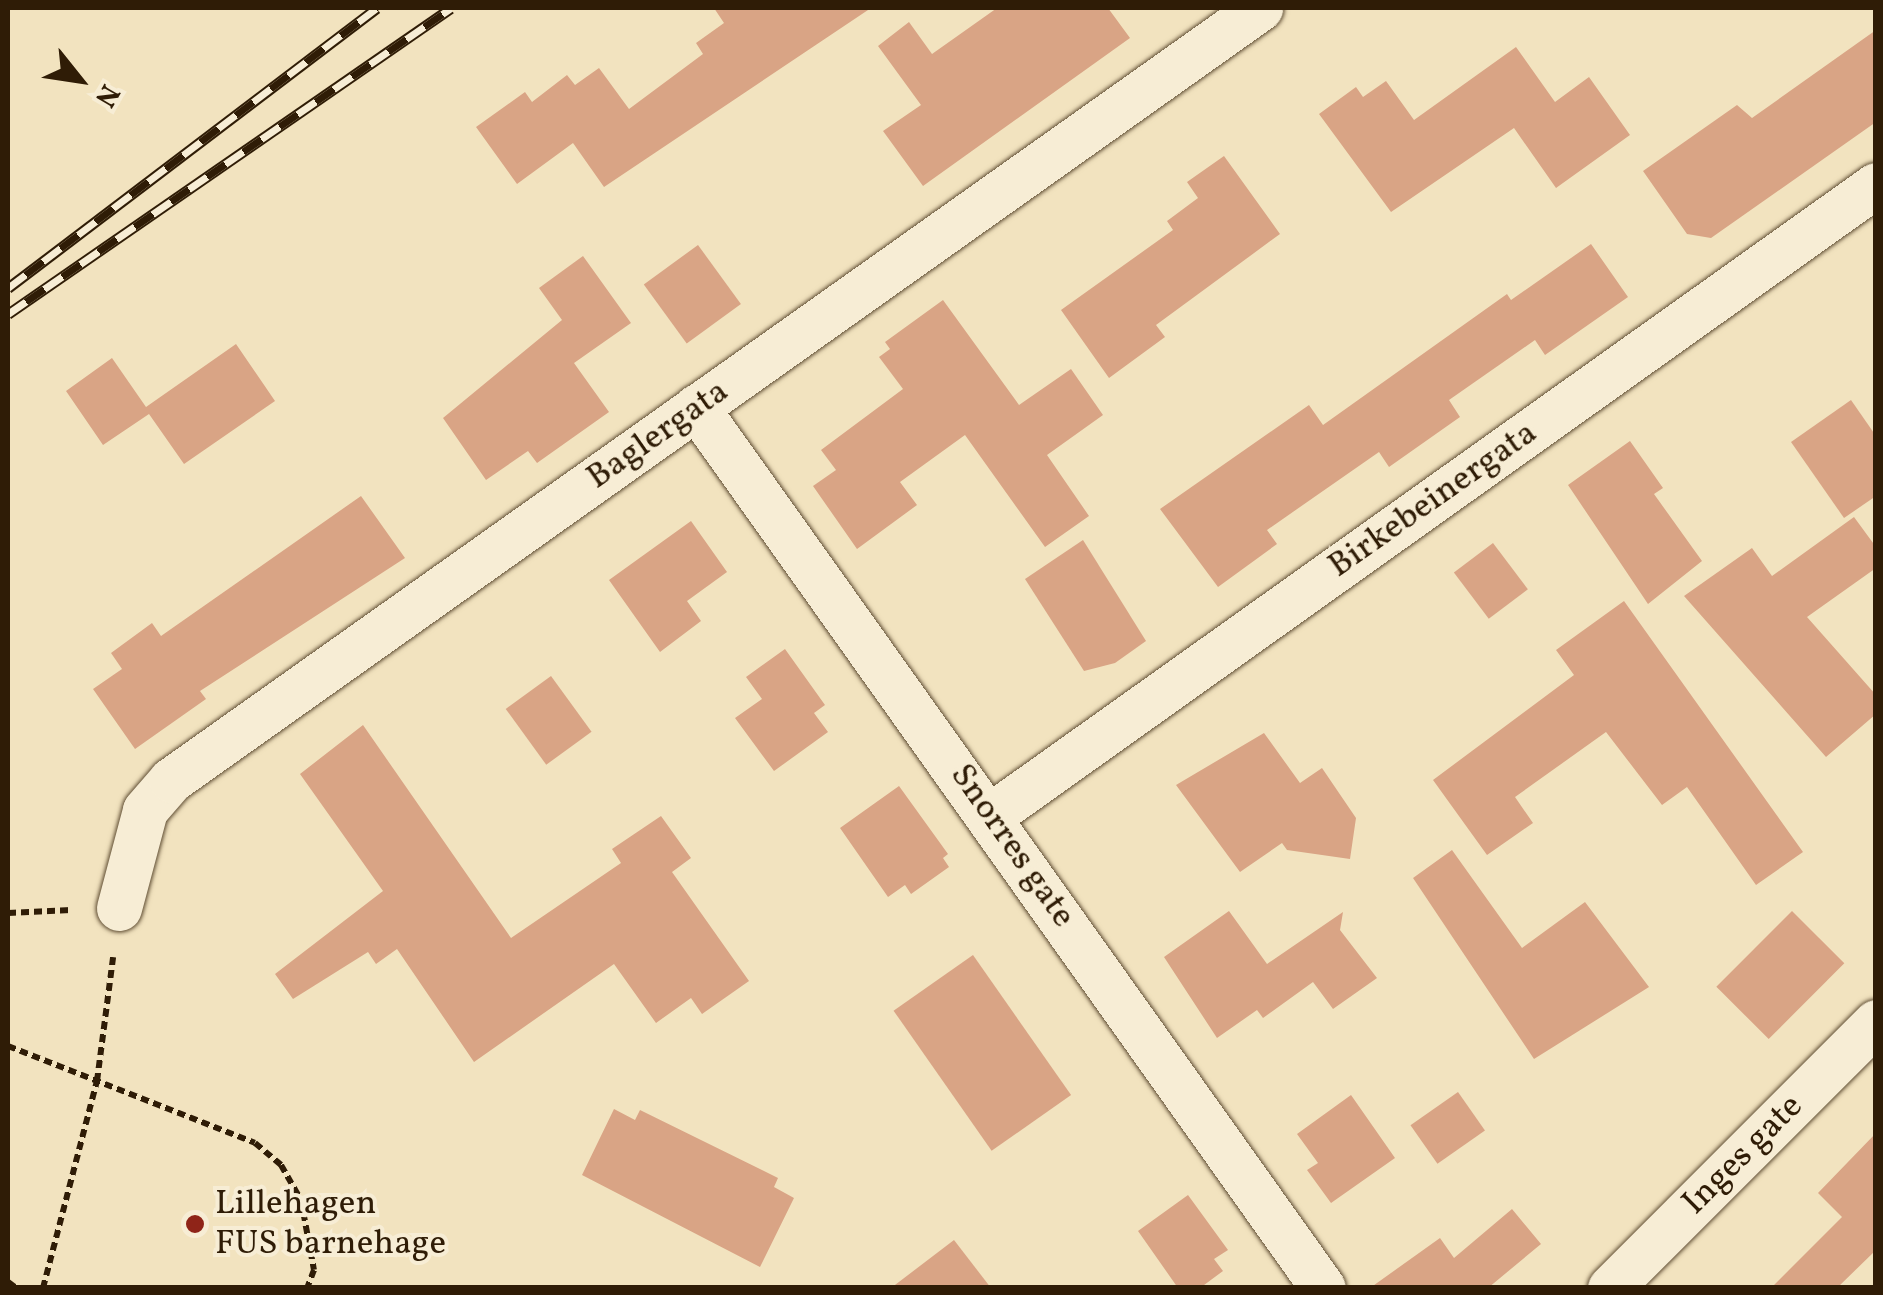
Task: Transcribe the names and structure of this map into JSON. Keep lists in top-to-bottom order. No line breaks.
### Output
{"streets":{"street":["Baglergata","Birkebeinergata","Snorres gate","Inges gate"]},"crossings":[["Baglergata","Snorres gate"],["Birkebeinergata","Snorres gate"]],"places":["Lillehagen FUS barnehage"],"north":"bottom right"}
